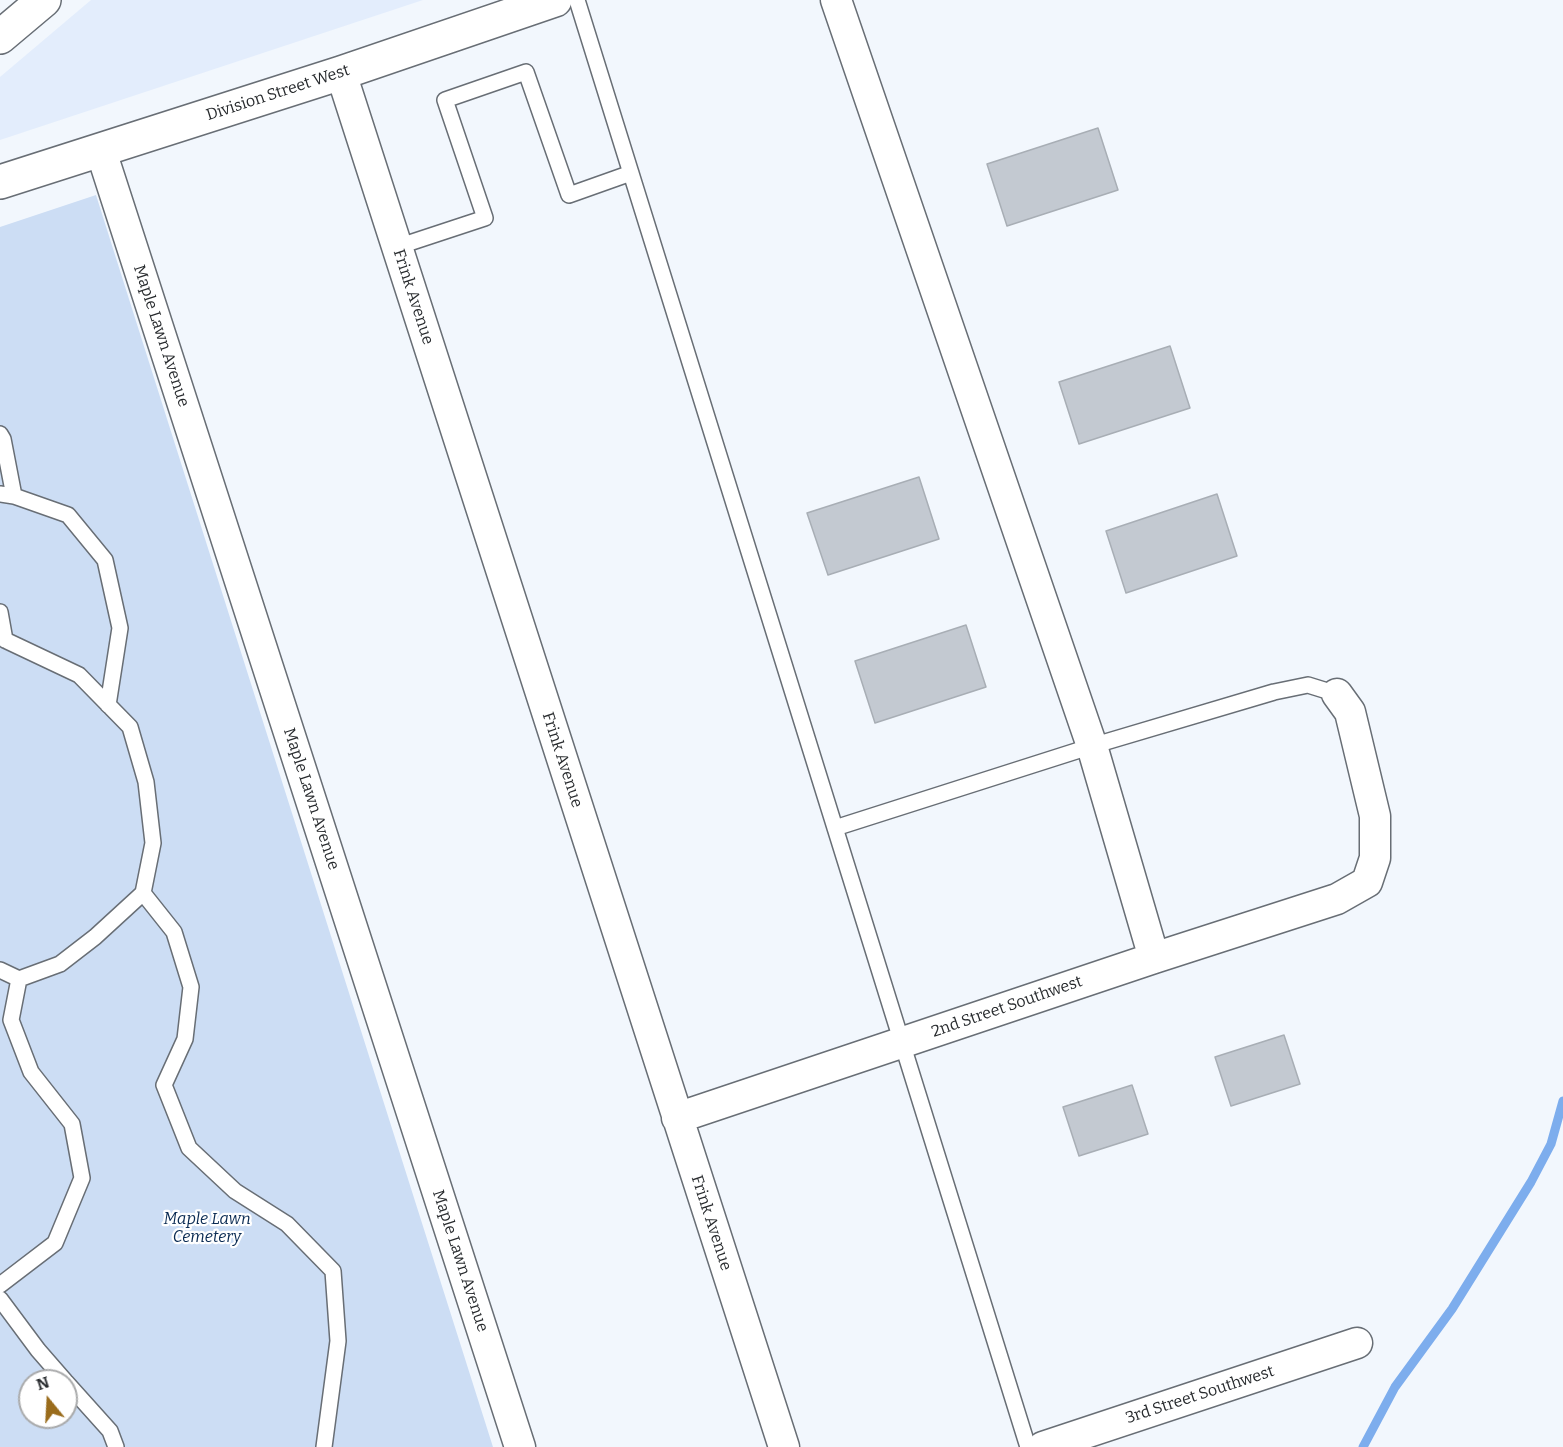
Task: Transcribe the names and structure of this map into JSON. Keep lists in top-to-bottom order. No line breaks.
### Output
{"streets":{"street":["Division Street West","Frink Avenue","Maple Lawn Avenue","2nd Street Southwest","3rd Street Southwest"]},"crossings":[["Division Street West","Frink Avenue"],["Division Street West","Maple Lawn Avenue"],["Frink Avenue","2nd Street Southwest"]],"parks":["Maple Lawn Cemetery"],"north":"top"}
